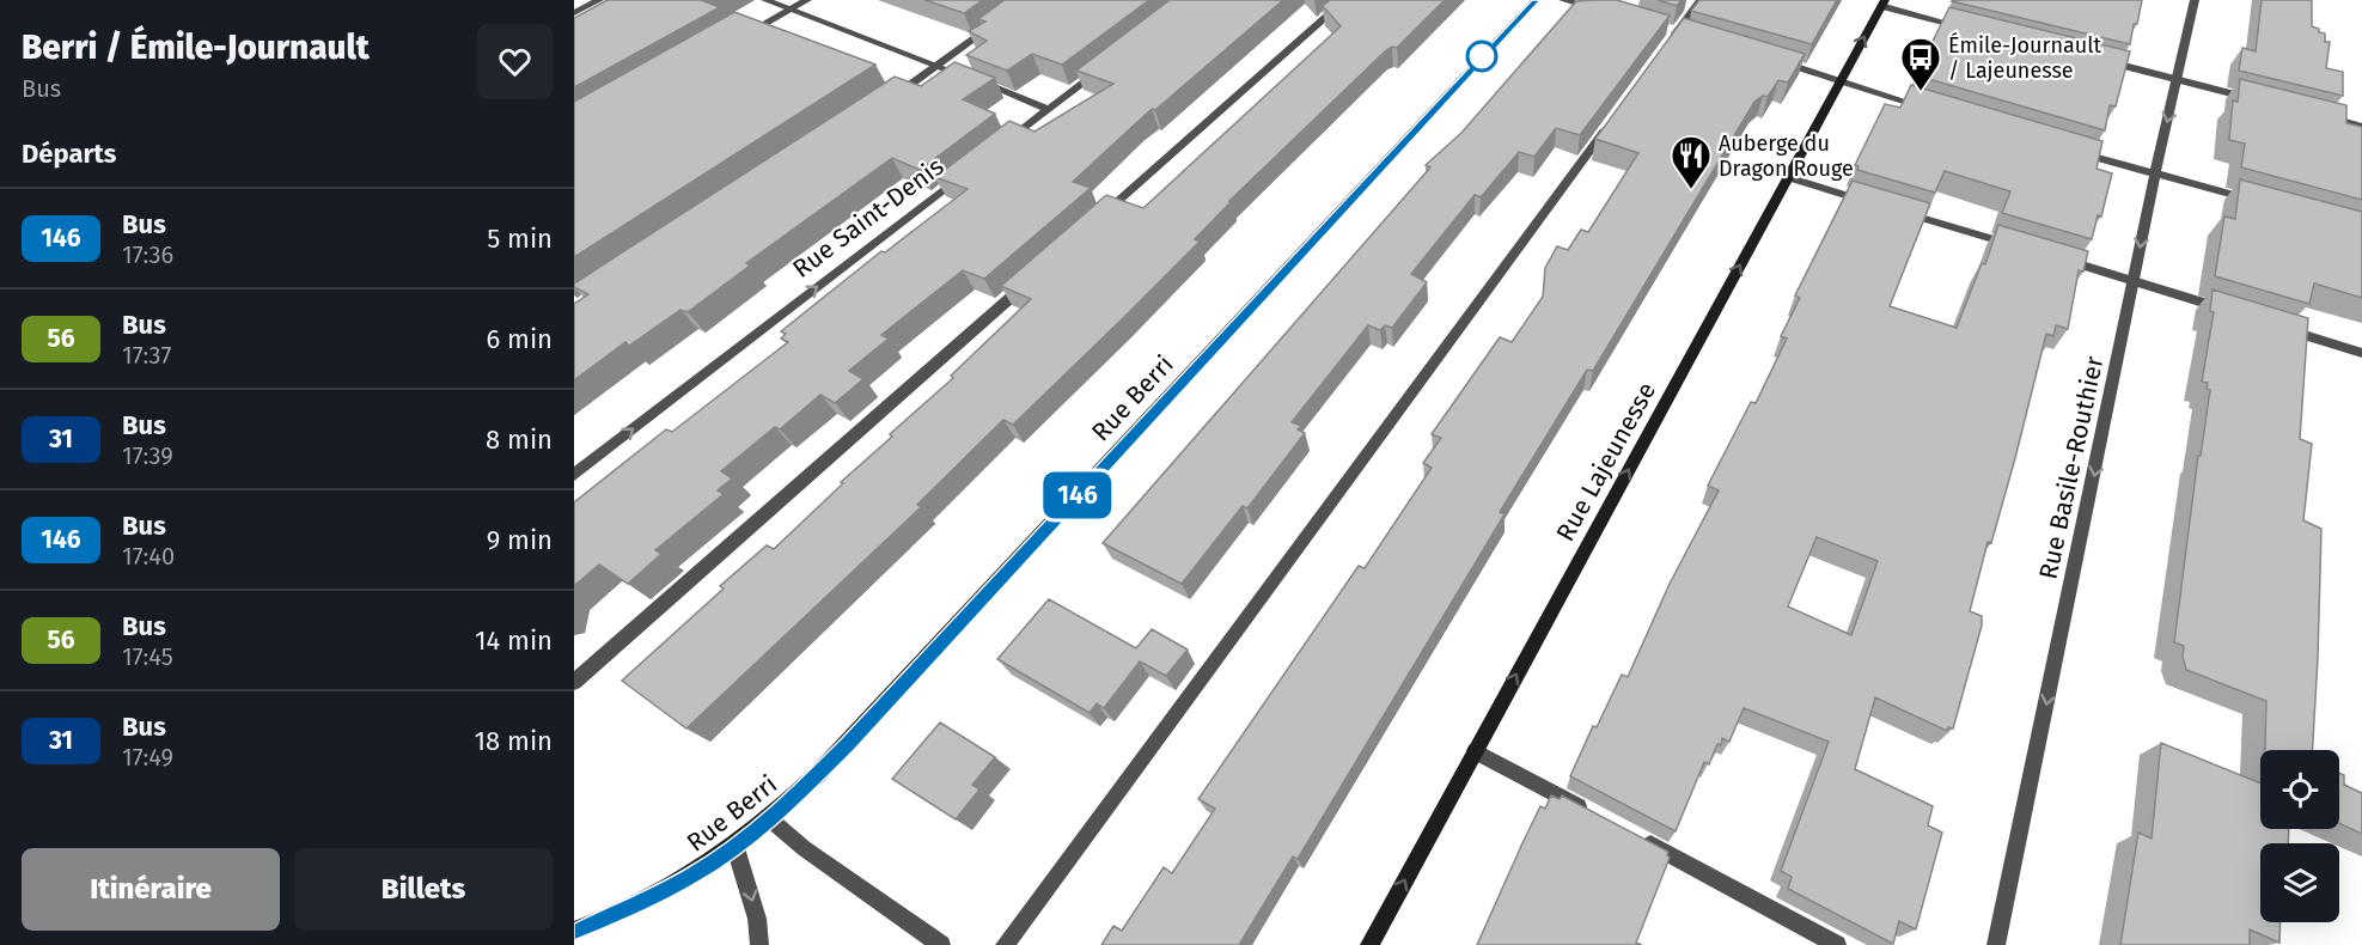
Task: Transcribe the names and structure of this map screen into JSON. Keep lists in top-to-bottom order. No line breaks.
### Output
{"streets":{"main road":["Rue Berri","Rue Lajeunesse"],"street":["Rue Saint-Denis","Rue Basile-Routhier"]},"one_way":["Rue Saint-Denis","Rue Lajeunesse","Rue Basile-Routhier"],"places":{"bus stop":["Émile-Journault / Lajeunesse"],"restaurant":["Auberge du Dragon Rouge"]},"lines":["bus line 146"],"page":{"heading":[["Berri / Émile-Journault","Bus"],"Départs"],"on_map":"146","list":[{"mark":"146","name":"Bus","note":"17:36","value":"5 min"},{"mark":"56","name":"Bus","note":"17:37","value":"6 min"},{"mark":"31","name":"Bus","note":"17:39","value":"8 min"},{"mark":"146","name":"Bus","note":"17:40","value":"9 min"},{"mark":"56","name":"Bus","note":"17:45","value":"14 min"},{"mark":"31","name":"Bus","note":"17:49","value":"18 min"}],"buttons":["Itinéraire","Billets"]}}
